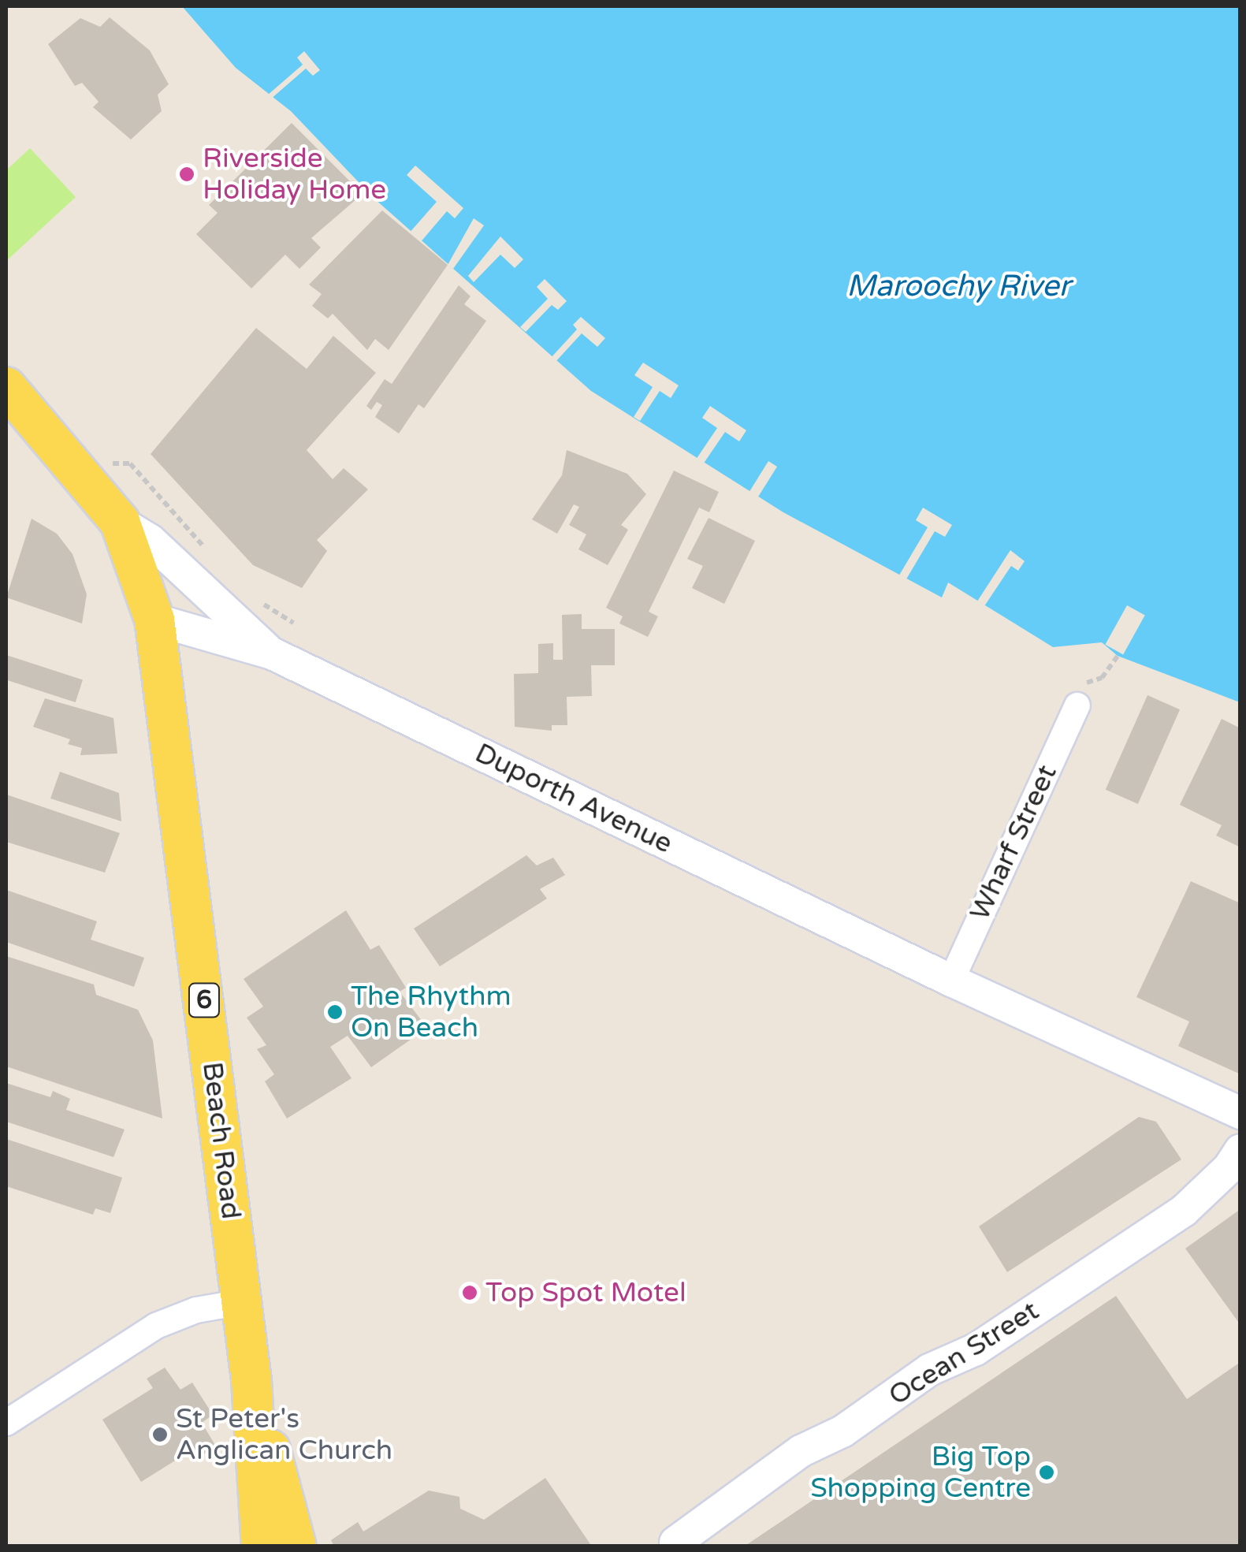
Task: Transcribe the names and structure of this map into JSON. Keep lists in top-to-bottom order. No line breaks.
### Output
{"streets":{"main road":["6","Beach Road"],"street":["Duporth Avenue","Wharf Street","Ocean Street"]},"crossings":[["Duporth Avenue","Wharf Street"],["Duporth Avenue","6"],["Duporth Avenue","Beach Road"],["6","Beach Road"]],"water":["Maroochy River"],"places":["Riverside Holiday Home","The Rhythm On Beach","Top Spot Motel","St Peter's Anglican Church","Big Top Shopping Centre"]}
